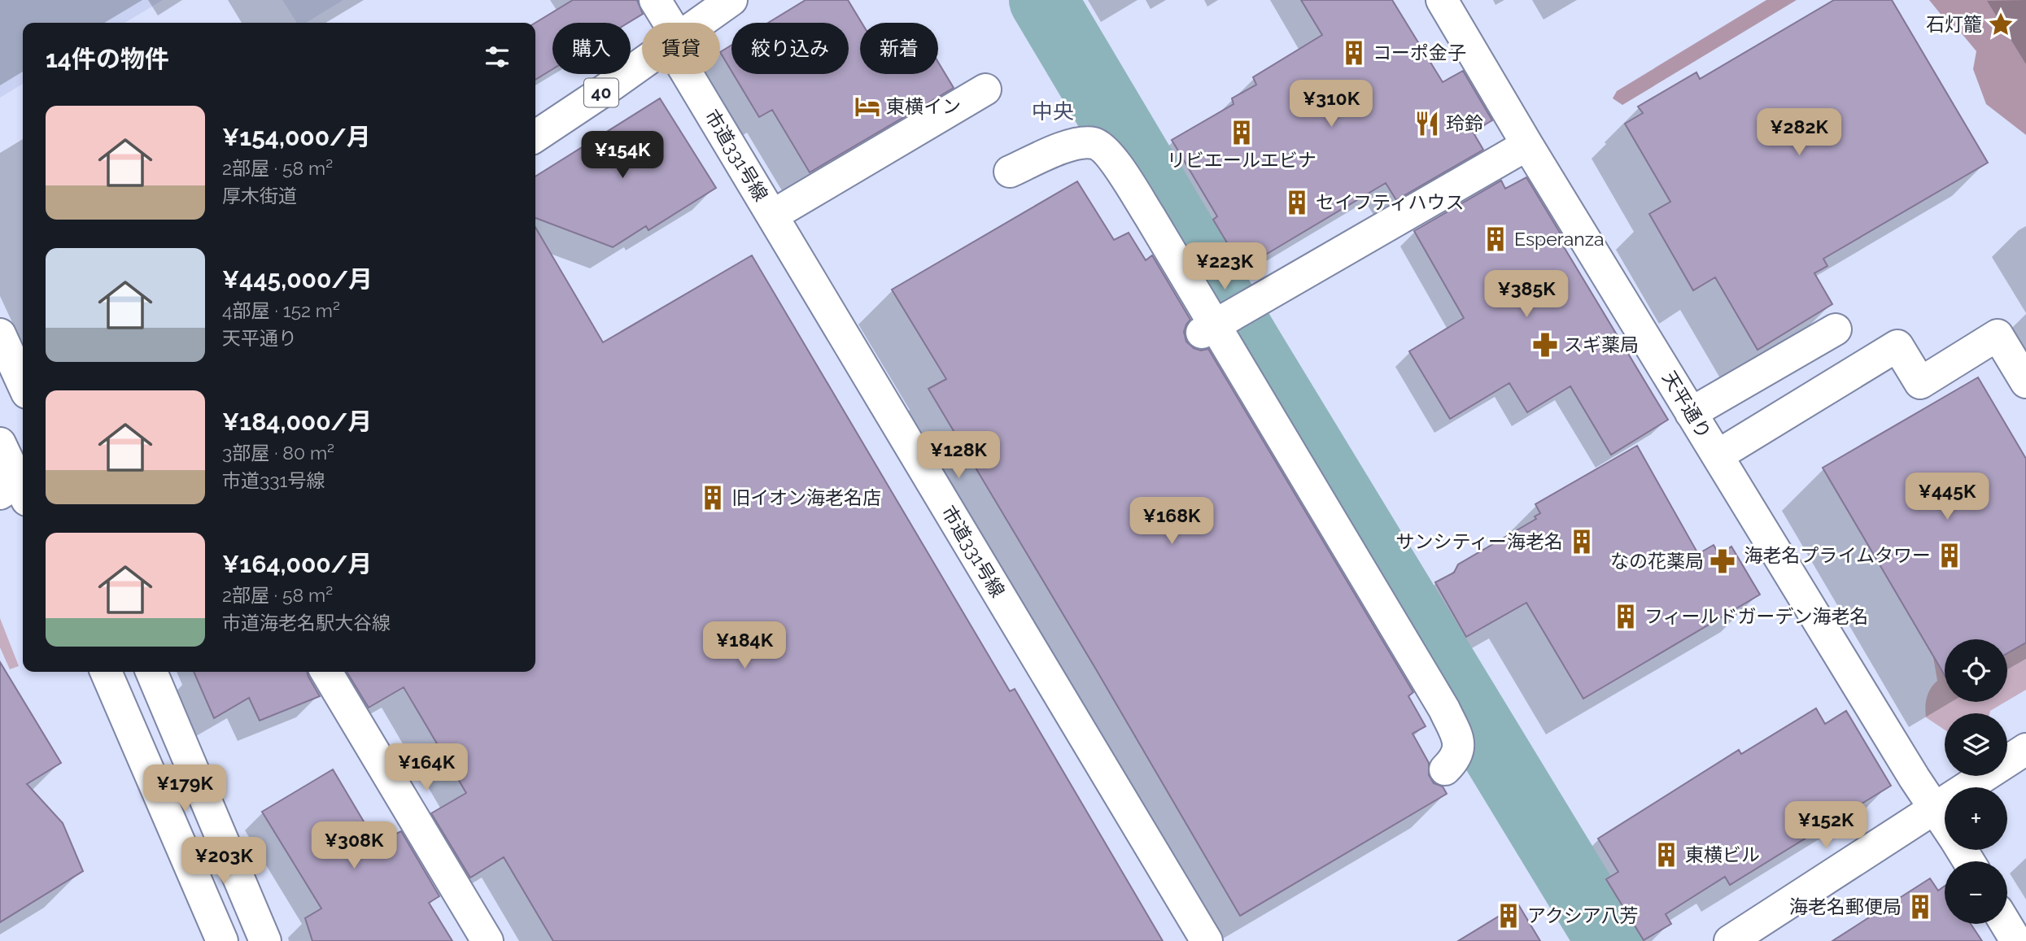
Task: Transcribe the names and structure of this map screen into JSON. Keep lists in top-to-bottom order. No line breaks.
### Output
{"streets":{"street":["40","市道331号線","天平通り"]},"districts":["中央"],"places":{"place":["石灯籠"],"building":["コーポ金子","リビエールエビナ","セイフティハウス","Esperanza","旧イオン海老名店","サンシティー海老名","海老名プライムタワー","フィールドガーデン海老名","東横ビル","海老名郵便局","アクシア八芳"],"hotel":["東横イン"],"restaurant":["玲鈴"],"pharmacy":["スギ薬局","なの花薬局"]},"page":{"chip":["購入","賃貸","絞り込み","新着"],"heading":"14件の物件","price":["¥310K","¥282K","¥154K","¥223K","¥385K","¥128K","¥445K","¥168K","¥184K","¥164K","¥179K","¥152K","¥308K","¥203K"],"list":[{"name":"¥154,000/月","note":"2部屋 · 58 m² · 厚木街道"},{"name":"¥445,000/月","note":"4部屋 · 152 m² · 天平通り"},{"name":"¥184,000/月","note":"3部屋 · 80 m² · 市道331号線"},{"name":"¥164,000/月","note":"2部屋 · 58 m² · 市道海老名駅大谷線"}],"map_buttons":["+","−"]}}
